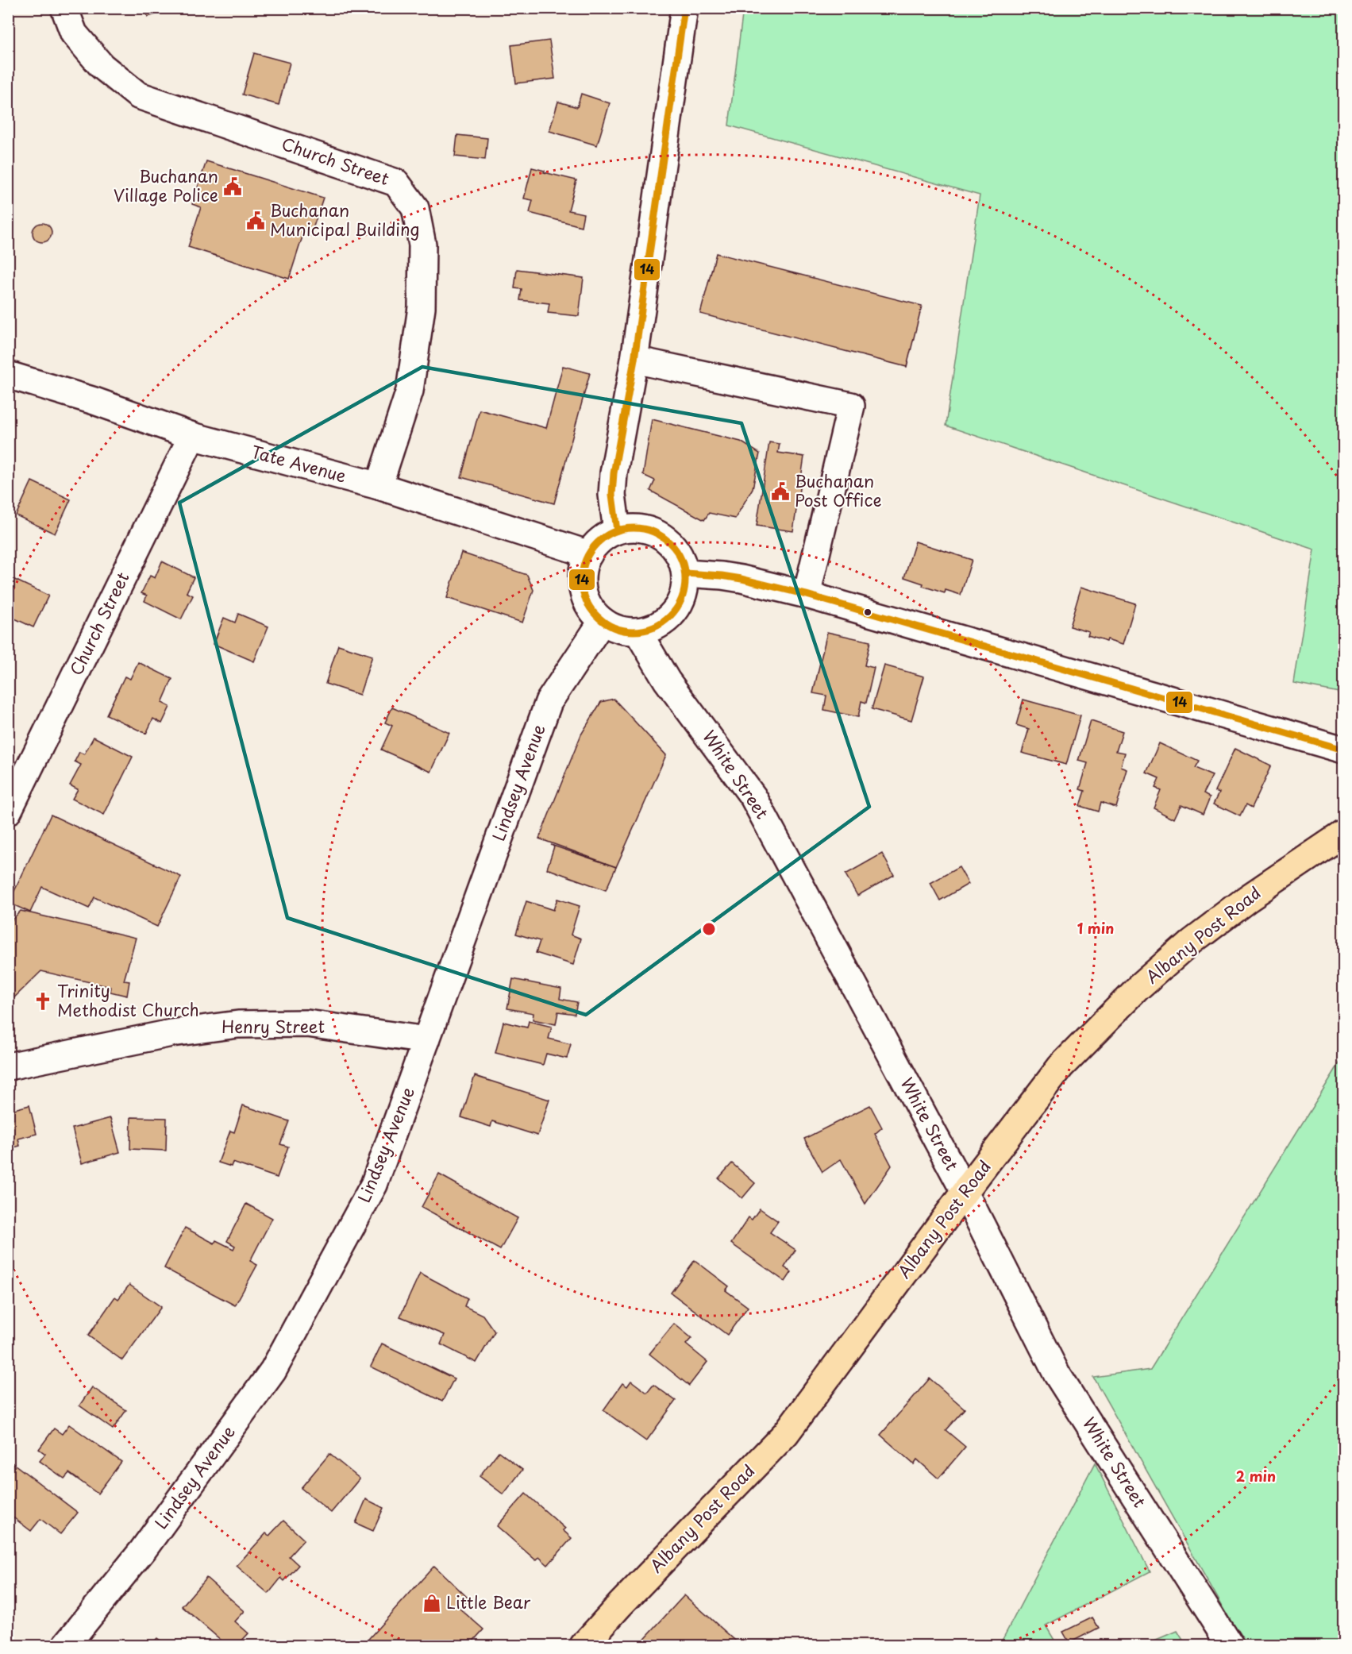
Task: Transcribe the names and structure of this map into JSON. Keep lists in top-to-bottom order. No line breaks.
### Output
{"streets":{"main road":["Albany Post Road"],"street":["Church Street","Tate Avenue","White Street","Lindsey Avenue","Henry Street"]},"crossings":[["Church Street","Tate Avenue"],["Tate Avenue","White Street"],["Tate Avenue","Lindsey Avenue"],["White Street","Lindsey Avenue"],["White Street","Albany Post Road"],["Lindsey Avenue","Henry Street"]],"places":{"public building":["Buchanan Village Police","Buchanan Municipal Building","Buchanan Post Office"],"church":["Trinity Methodist Church"],"shop":["Little Bear"]},"lines":["transit line 14"],"rings":["1 min","2 min"]}
